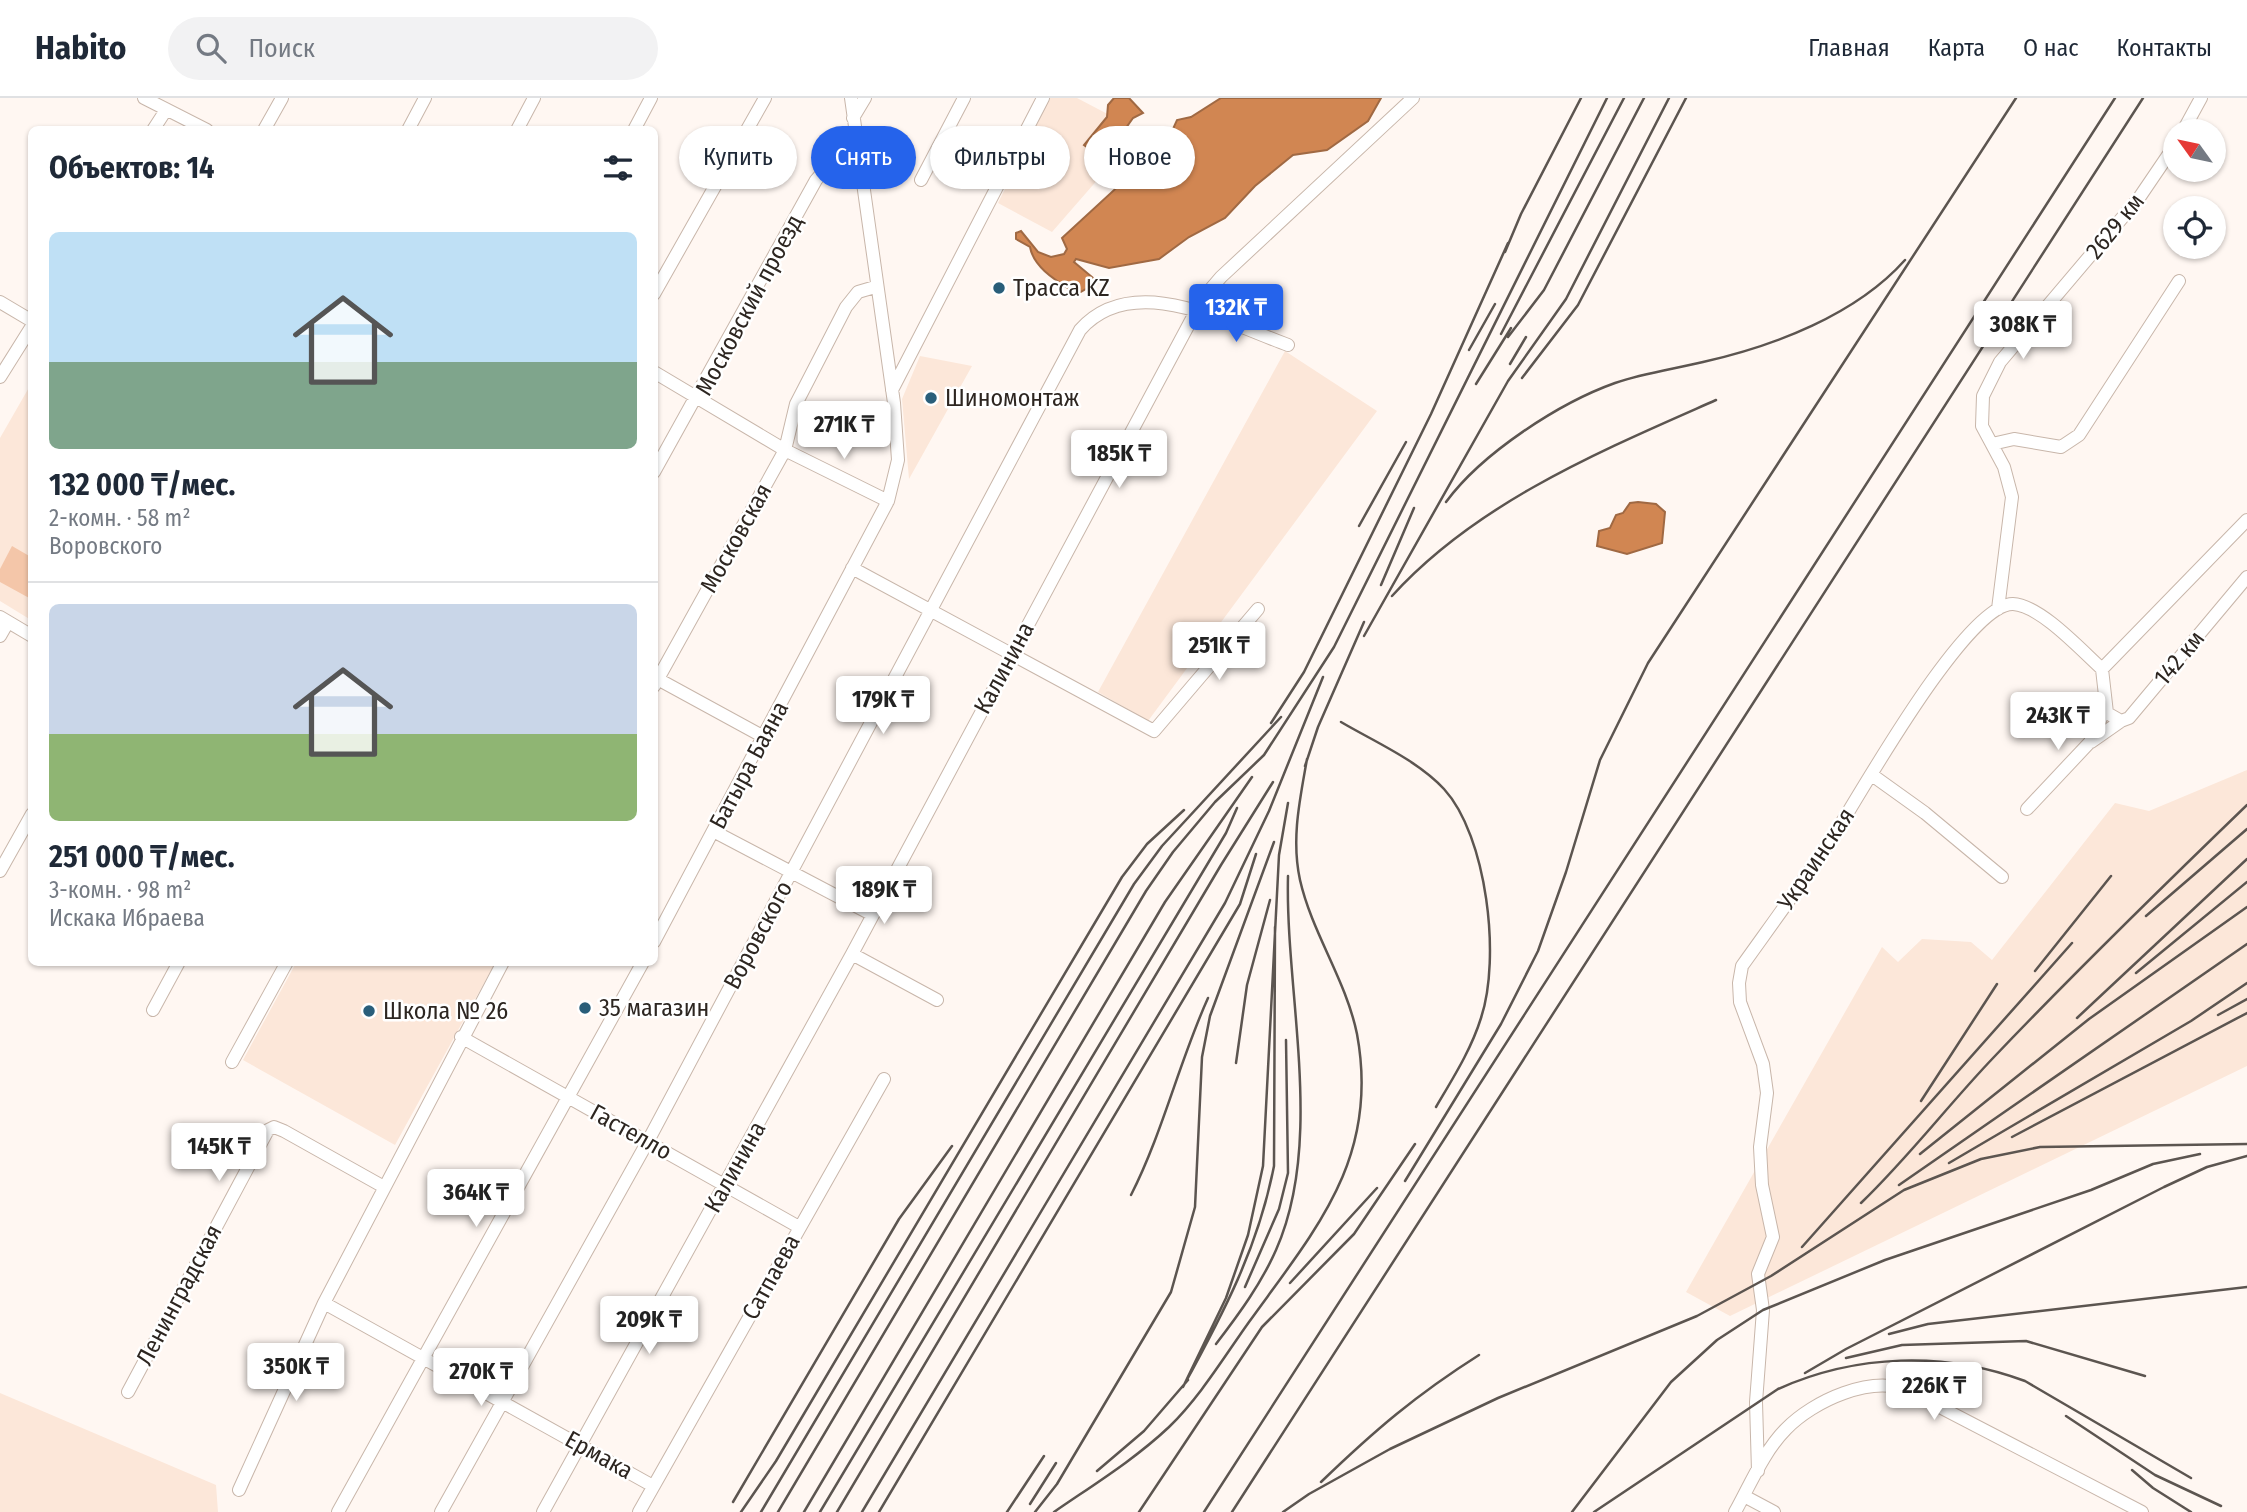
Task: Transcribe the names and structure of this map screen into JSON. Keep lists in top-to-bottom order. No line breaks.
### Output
{"streets":{"street":["2629 км","Московский проезд","Московская","142 км","Калинина","Батыра Баяна","Украинская","Воровского","Гастелло","Сатпаева","Ленинградская","Ермака"]},"crossings":[["2629 км","Украинская"],["Московская","Батыра Баяна"],["Калинина","Воровского"],["Калинина","Гастелло"],["Калинина","Ермака"],["Воровского","Гастелло"],["Воровского","Ермака"],["Гастелло","Сатпаева"],["Сатпаева","Ермака"]],"places":["Трасса KZ","Шиномонтаж","35 магазин","Школа № 26"],"north":"top left","page":{"header":"Habito","search":"Поиск","nav":["Главная","Карта","О нас","Контакты"],"chip":["Купить","Снять","Фильтры","Новое"],"heading":"Объектов: 14","list":[{"name":"132 000 ₸/мес.","note":"2-комн. · 58 m² · Воровского"},{"name":"251 000 ₸/мес.","note":"3-комн. · 98 m² · Искака Ибраева"}],"price":["132K ₸","308K ₸","271K ₸","185K ₸","251K ₸","179K ₸","243K ₸","189K ₸","145K ₸","364K ₸","209K ₸","350K ₸","270K ₸","226K ₸"]}}
